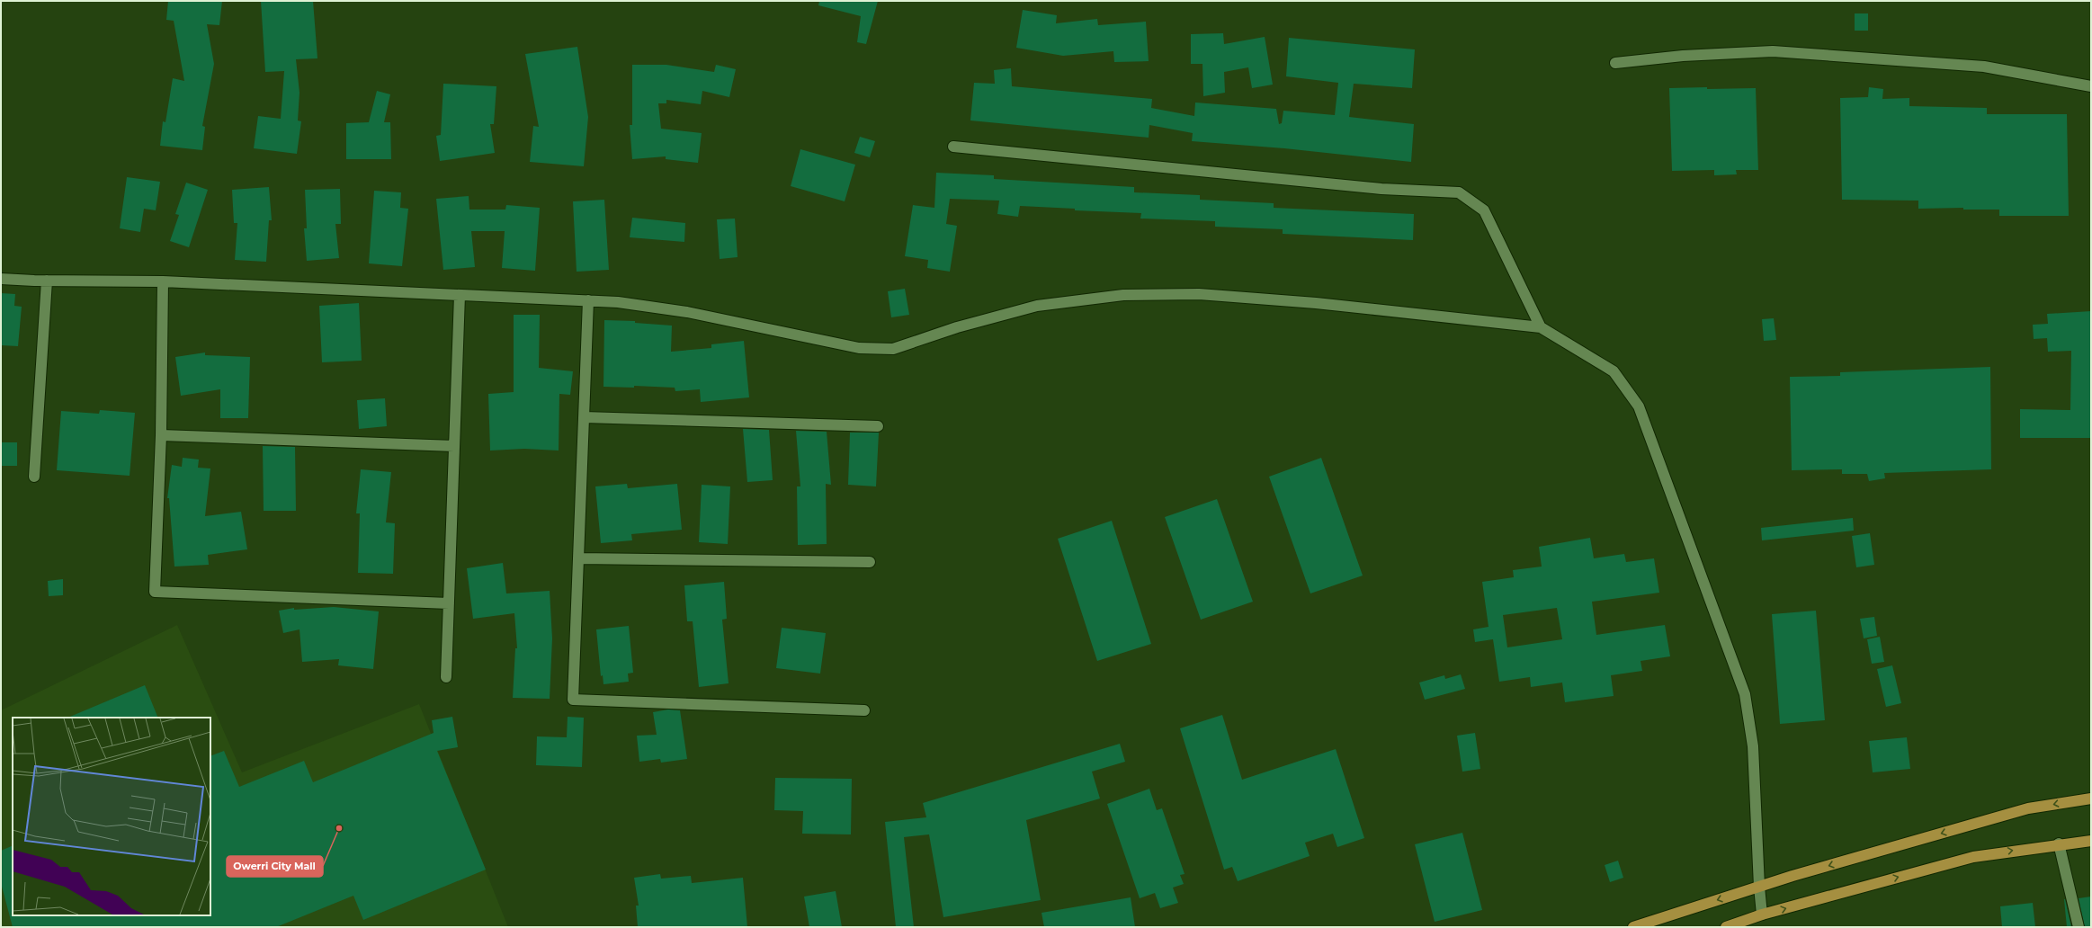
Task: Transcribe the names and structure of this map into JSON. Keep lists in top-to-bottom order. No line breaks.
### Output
{"places":["Owerri City Mall"]}
